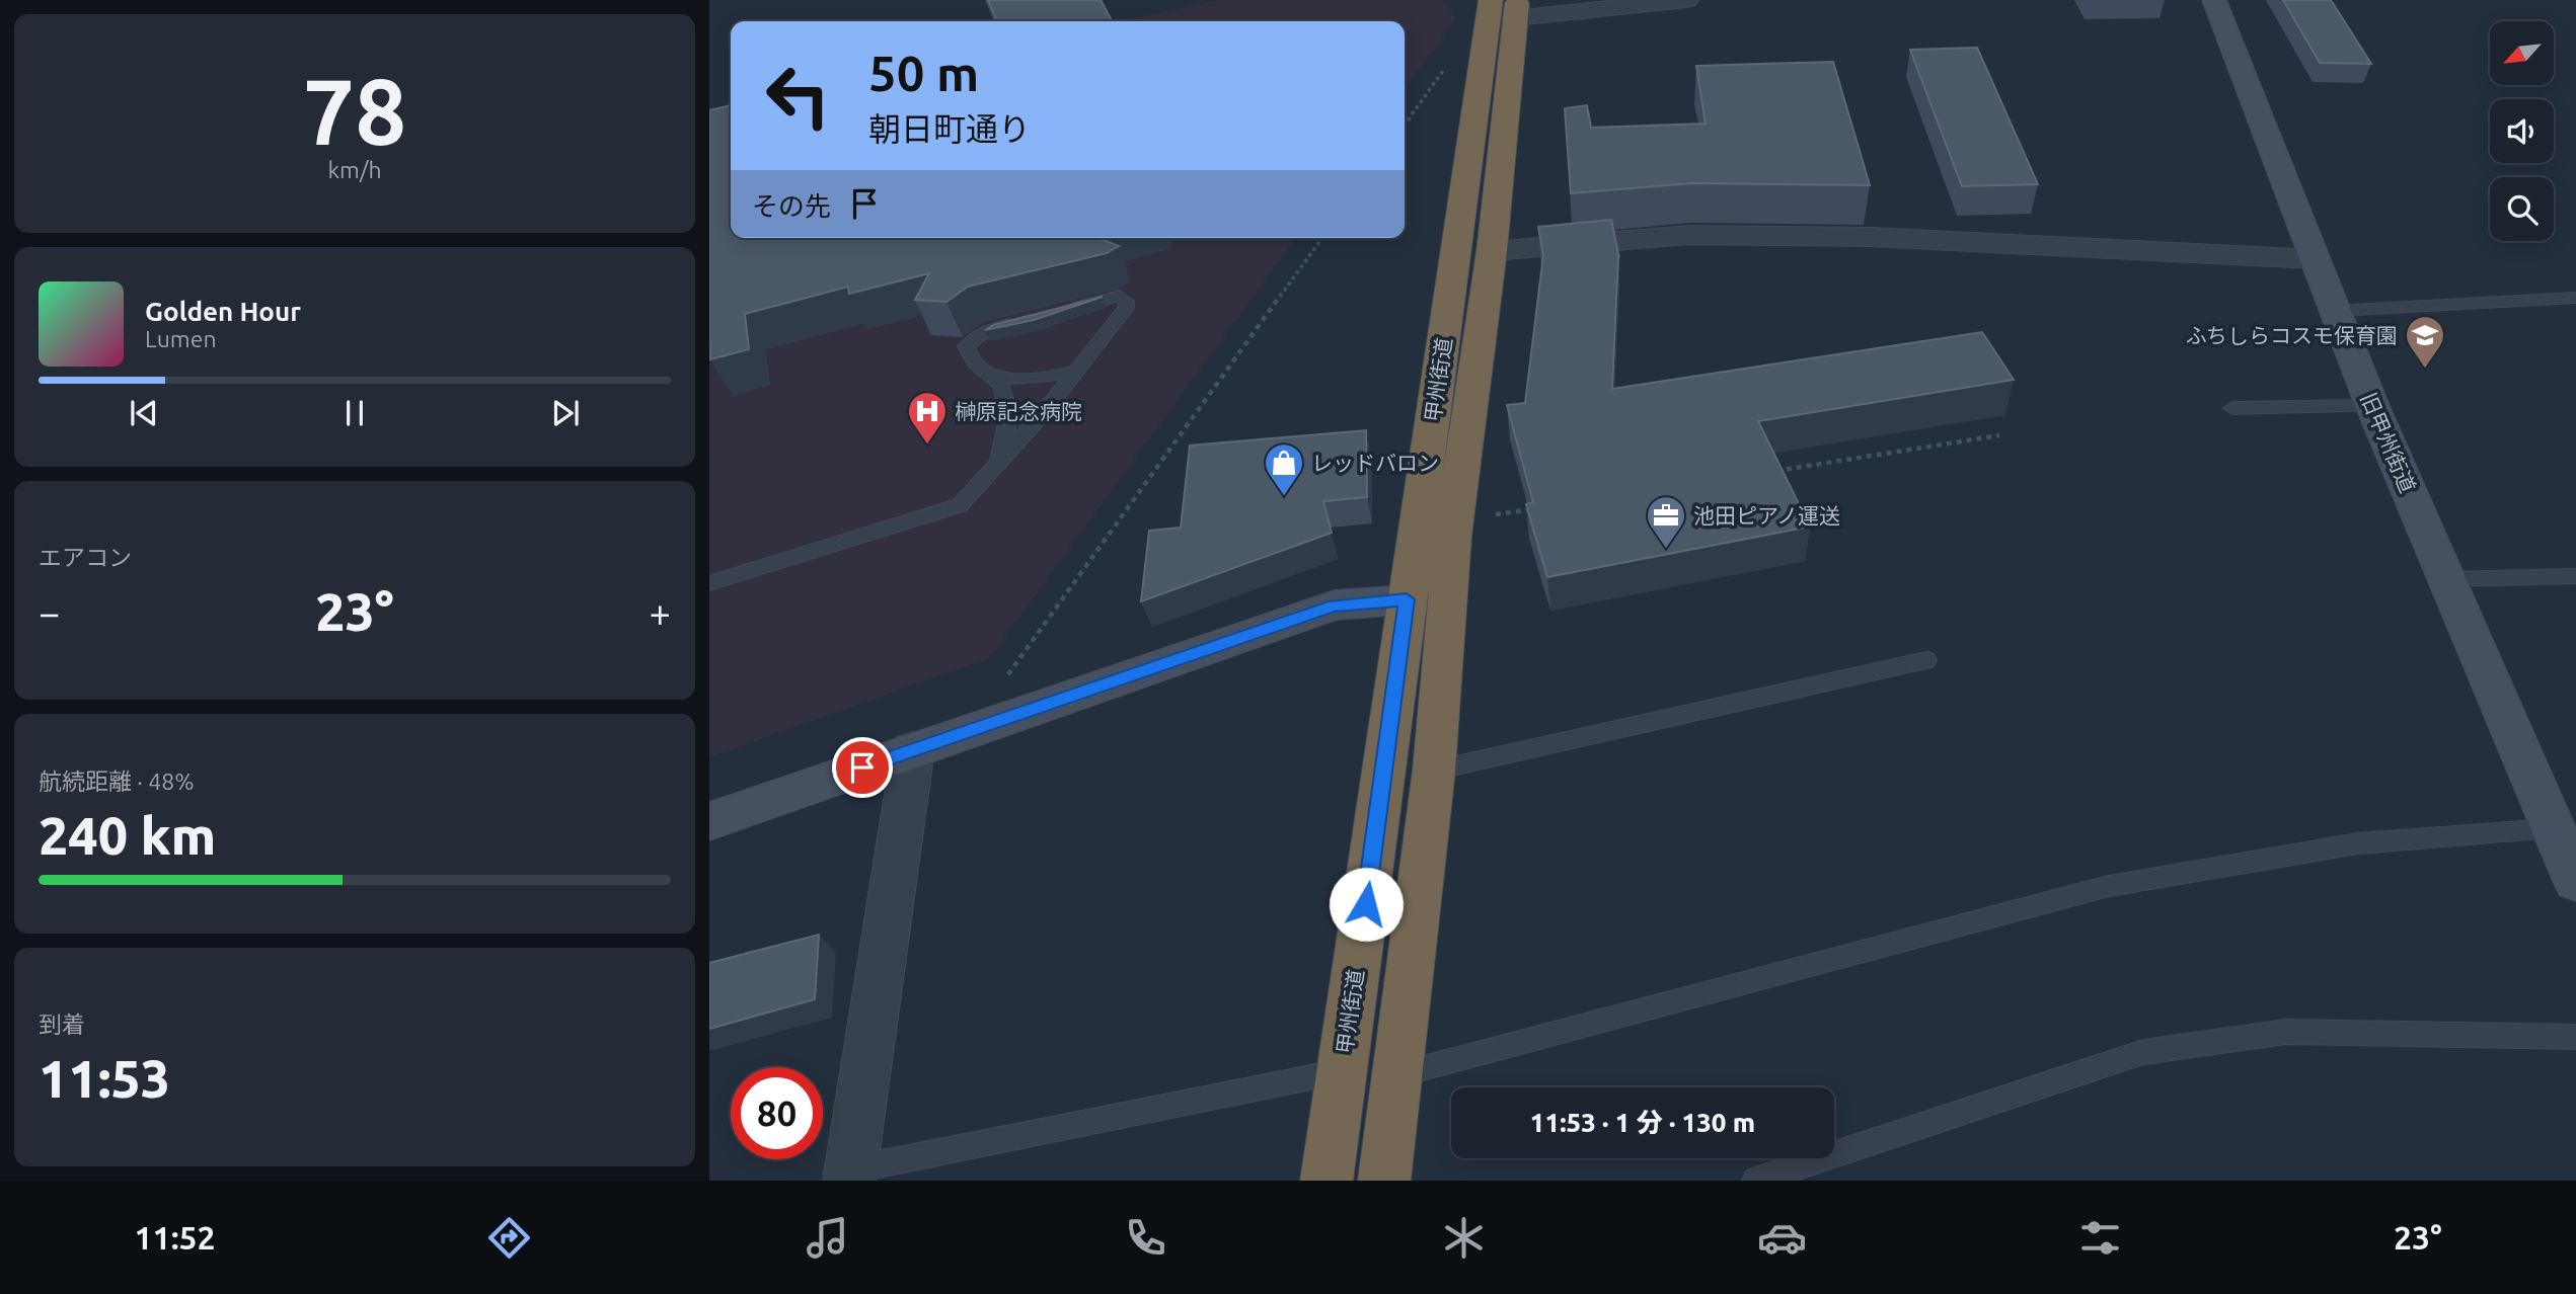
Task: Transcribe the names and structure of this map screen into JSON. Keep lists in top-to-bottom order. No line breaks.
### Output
{"streets":{"highway":["甲州街道"],"main road":["旧甲州街道"]},"places":{"school or university":["ふちしらコスモ保育園"],"hospital":["榊原記念病院"],"shop":["レッドバロン"],"office":["池田ピアノ運送"]},"north":"bottom left","page":{"tile":[["78","km/h"],"エアコン",["航続距離 · 48%","240 km"],["到着","11:53"]],"turn":["50 m","朝日町通り"],"then":"その先","song":["Golden Hour","Lumen"],"heat":["−","23°","+"],"limit":"80","trip":"11:53 · 1 分 · 130 m","tabs":["11:52","23°"]}}
